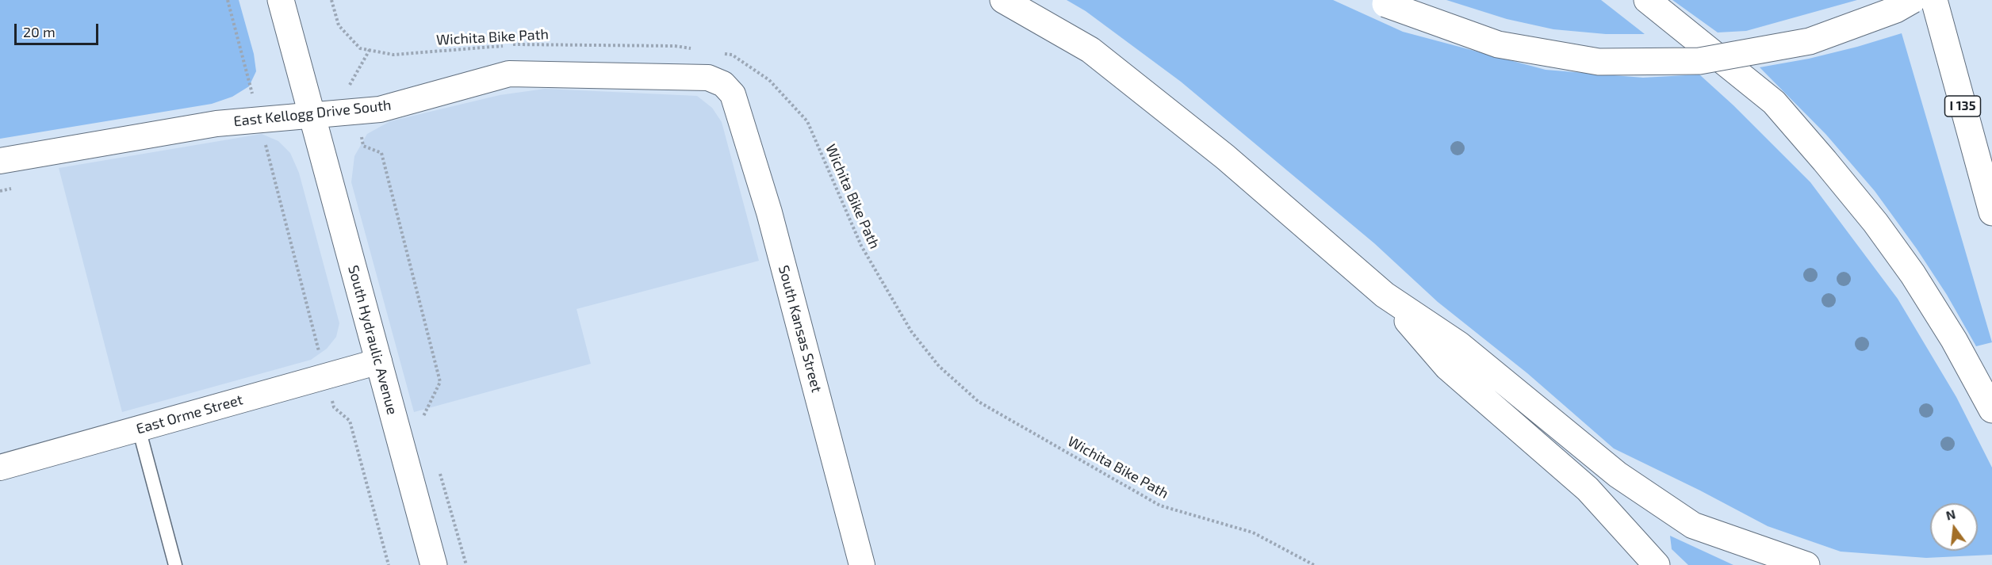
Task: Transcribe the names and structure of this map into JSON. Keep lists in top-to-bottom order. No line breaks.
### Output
{"streets":{"main road":["I 135","South Hydraulic Avenue"],"street":["East Kellogg Drive South","South Kansas Street","East Orme Street"],"path":["Wichita Bike Path"]},"crossings":[["East Kellogg Drive South","South Kansas Street"],["East Kellogg Drive South","South Hydraulic Avenue"],["South Hydraulic Avenue","East Orme Street"]],"scale_bar":"20 m","north":"top"}
